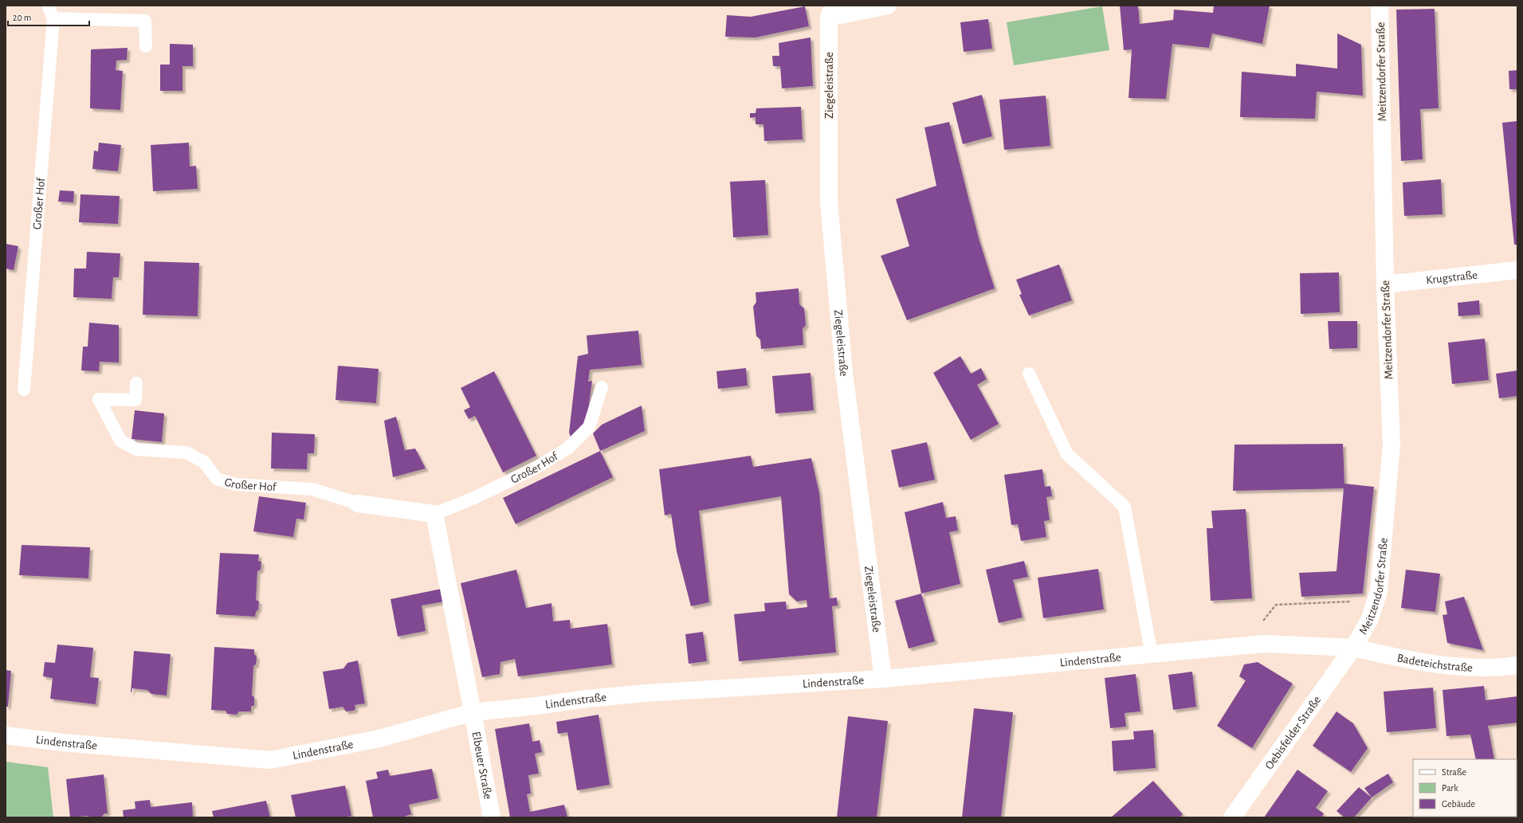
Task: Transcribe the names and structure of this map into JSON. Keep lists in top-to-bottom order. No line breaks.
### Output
{"streets":{"street":["Meitzendorfer Straße","Ziegeleistraße","Großer Hof","Krugstraße","Lindenstraße","Badeteichstraße","Oebisfelder Straße","Elbeuer Straße"]},"crossings":[["Meitzendorfer Straße","Krugstraße"],["Meitzendorfer Straße","Lindenstraße"],["Meitzendorfer Straße","Badeteichstraße"],["Meitzendorfer Straße","Oebisfelder Straße"],["Ziegeleistraße","Lindenstraße"],["Lindenstraße","Badeteichstraße"],["Lindenstraße","Oebisfelder Straße"],["Lindenstraße","Elbeuer Straße"],["Badeteichstraße","Oebisfelder Straße"]],"legend":["Straße","Park","Gebäude"],"scale_bar":"20 m"}
